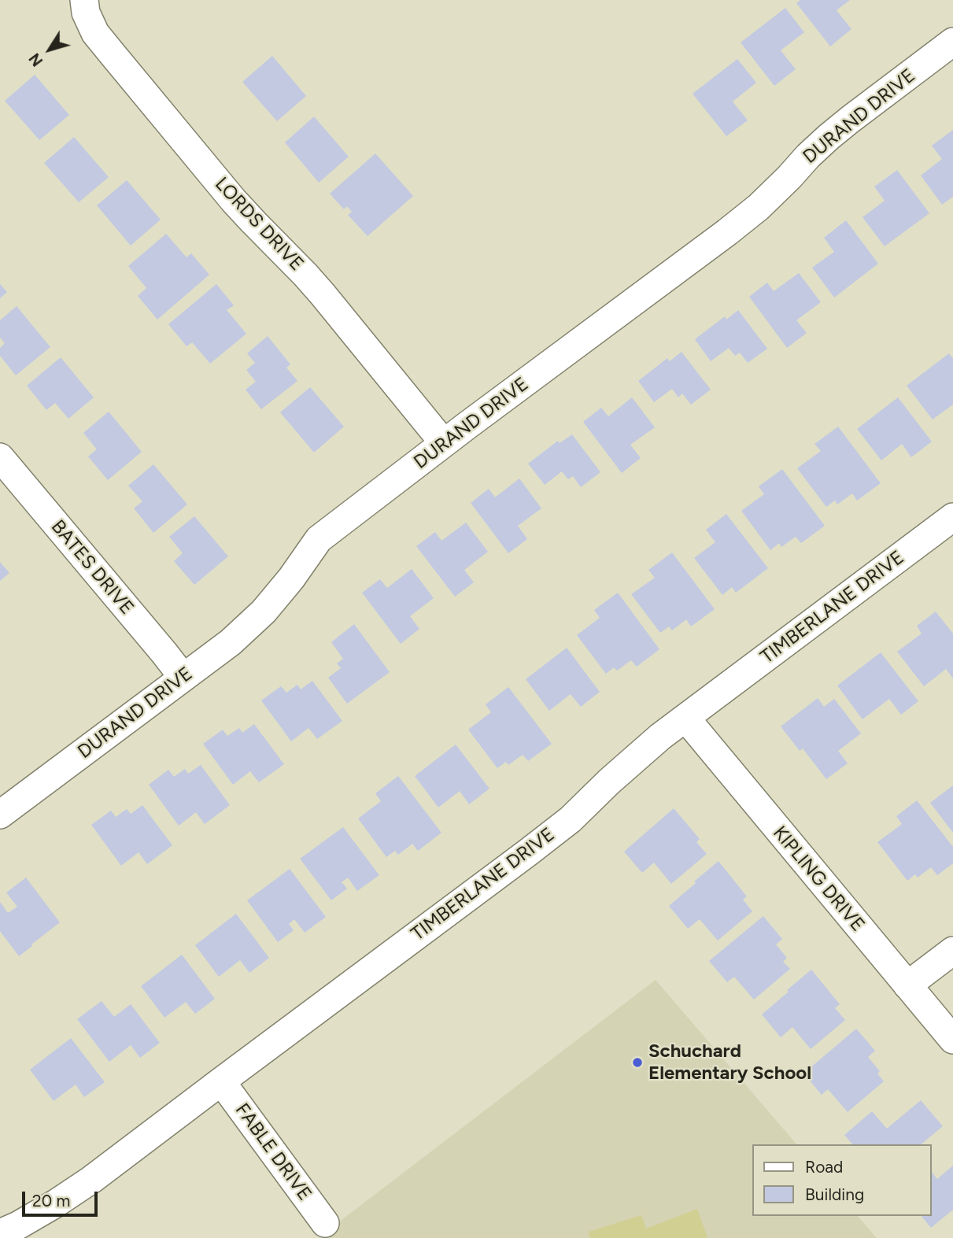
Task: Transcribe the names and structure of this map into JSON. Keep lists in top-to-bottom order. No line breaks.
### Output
{"streets":{"street":["DURAND DRIVE","LORDS DRIVE","BATES DRIVE","TIMBERLANE DRIVE","KIPLING DRIVE","FABLE DRIVE"]},"crossings":[["DURAND DRIVE","LORDS DRIVE"],["DURAND DRIVE","BATES DRIVE"],["TIMBERLANE DRIVE","KIPLING DRIVE"],["TIMBERLANE DRIVE","FABLE DRIVE"]],"places":["Schuchard Elementary School"],"legend":["Road","Building"],"scale_bar":"20 m","north":"bottom left"}
